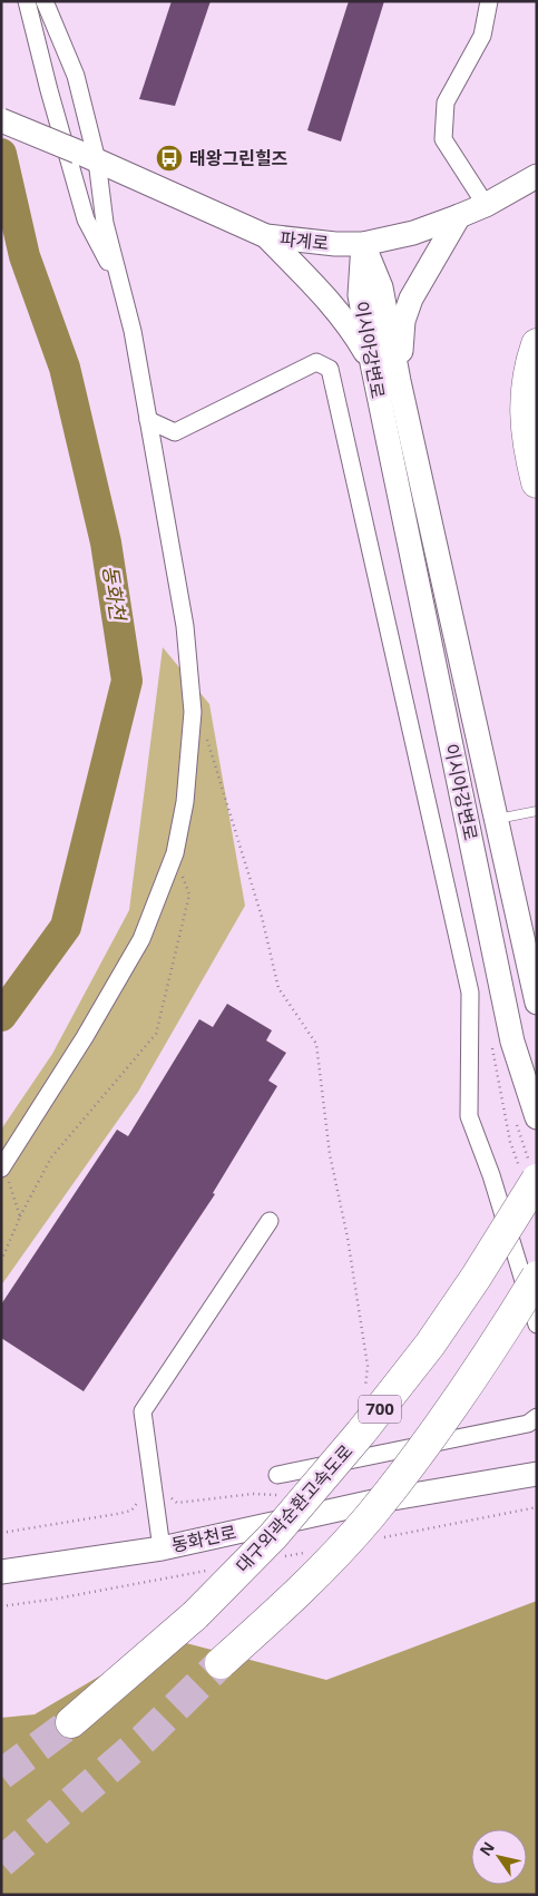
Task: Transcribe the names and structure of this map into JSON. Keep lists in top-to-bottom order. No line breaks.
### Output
{"streets":{"highway":["700","대구외곽순환고속도로"],"main road":["파계로","이시아강변로","동화천로"]},"crossings":[["파계로","이시아강변로"]],"water":["동화천"],"places":{"bus stop":["태왕그린힐즈"]},"north":"top left"}
